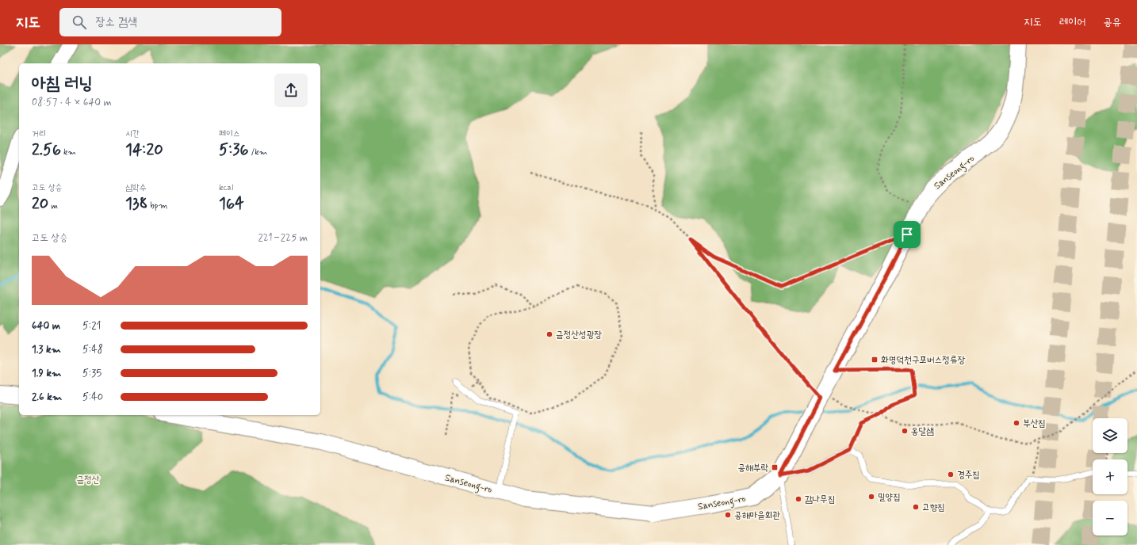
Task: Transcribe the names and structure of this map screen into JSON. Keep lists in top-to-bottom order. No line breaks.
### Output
{"streets":{"main road":["Sanseong-ro"]},"parks":["금정산"],"places":{"other":["금정산성광장","부산집","옹달샘","경주집","밀양집","감나무집","고향집","공해마을회관"],"transit":["화명덕천구포버스정류장","공해부락"]},"page":{"header":"지도","search":"장소 검색","nav":["지도","레이어","공유"],"heading":["아침 러닝","08:57 · 4 × 640 m"],"stats":[["거리","2.56 km"],["시간","14:20"],["페이스","5:36 /km"],["고도 상승","20 m"],["심박수","138 bpm"],["kcal","164"]],"chart":["고도 상승","221–225 m"],"list":[{"name":"640 m","note":"5:21"},{"name":"1.3 km","note":"5:48"},{"name":"1.9 km","note":"5:35"},{"name":"2.6 km","note":"5:40"}],"map_buttons":["+","−"]}}
